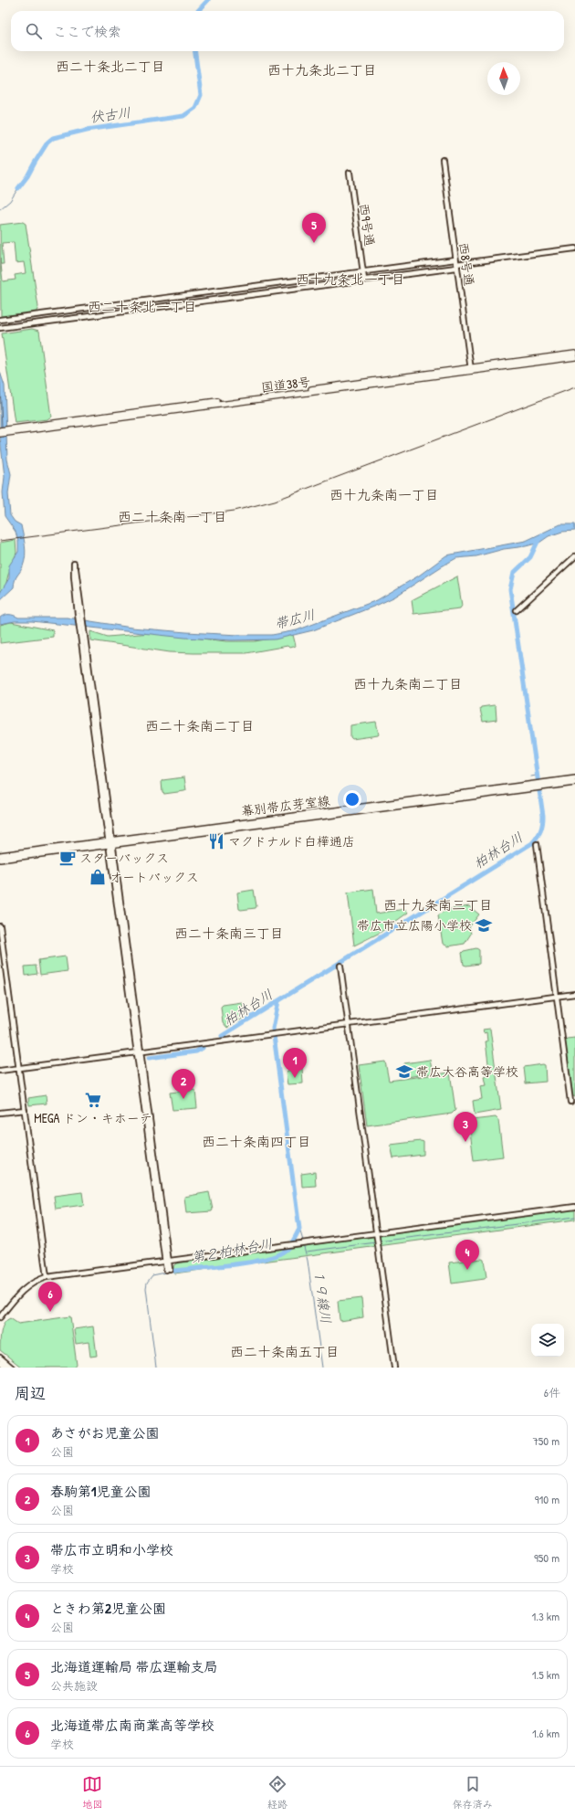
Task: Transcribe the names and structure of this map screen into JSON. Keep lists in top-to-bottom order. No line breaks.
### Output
{"streets":{"highway":["国道38号"],"main road":["幕別帯広芽室線"],"street":["西9号通","西8号通"]},"crossings":[["西8号通","国道38号"]],"districts":["西二十条北二丁目","西十九条北二丁目","西十九条北一丁目","西二十条北一丁目","西十九条南一丁目","西二十条南一丁目","西十九条南二丁目","西二十条南二丁目","西十九条南三丁目","西二十条南三丁目","西二十条南四丁目","西二十条南五丁目"],"water":["伏古川","帯広川","柏林台川","第２柏林台川","１９線川"],"places":{"restaurant":["マクドナルド白樺通店"],"cafe":["スターバックス"],"shop":["オートバックス"],"school or university":["帯広市立広陽小学校","帯広大谷高等学校"],"supermarket":["MEGA ドン・キホーテ"]},"north":"top","page":{"search":"ここで検索","pins":["5","1","2","3","4","6"],"heading":["周辺","6件"],"list":[{"mark":"1","name":"あさがお児童公園","note":"公園","value":"750 m"},{"mark":"2","name":"春駒第1児童公園","note":"公園","value":"910 m"},{"mark":"3","name":"帯広市立明和小学校","note":"学校","value":"950 m"},{"mark":"4","name":"ときわ第2児童公園","note":"公園","value":"1.3 km"},{"mark":"5","name":"北海道運輸局 帯広運輸支局","note":"公共施設","value":"1.5 km"},{"mark":"6","name":"北海道帯広南商業高等学校","note":"学校","value":"1.6 km"}],"nav":["地図","経路","保存済み"]}}
